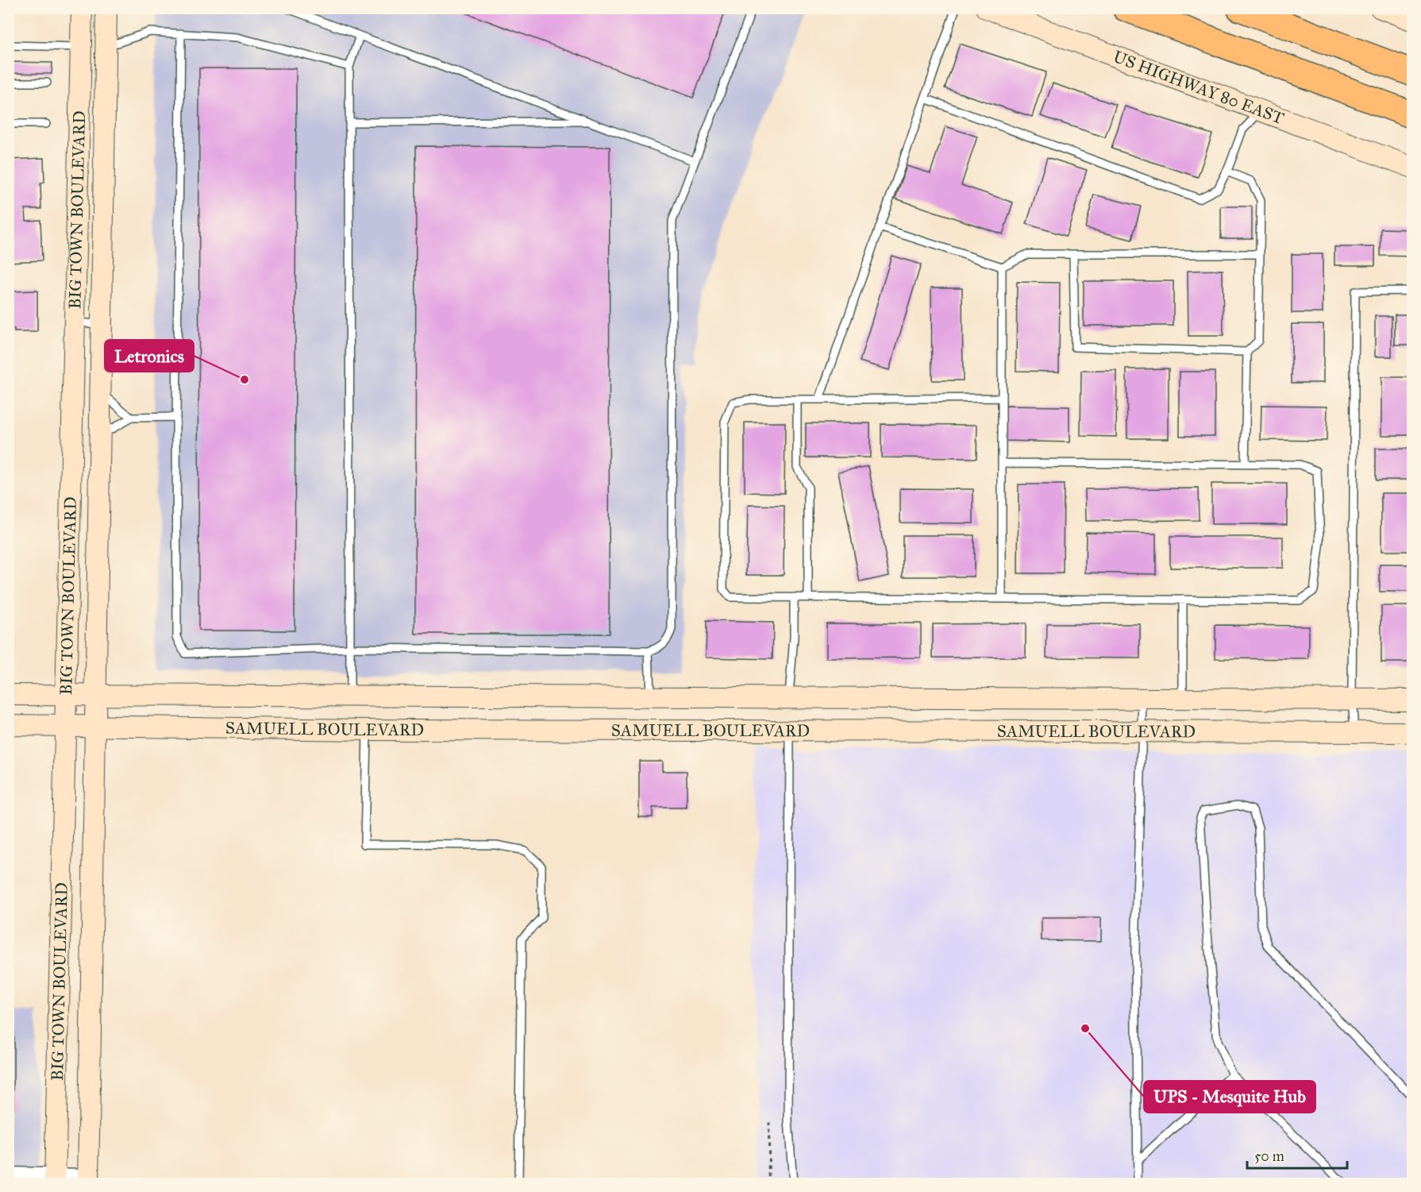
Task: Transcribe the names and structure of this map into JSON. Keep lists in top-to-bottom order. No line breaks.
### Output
{"streets":{"main road":["US HIGHWAY 80 EAST","BIG TOWN BOULEVARD","SAMUELL BOULEVARD"]},"crossings":[["BIG TOWN BOULEVARD","SAMUELL BOULEVARD"]],"places":["Letronics","UPS - Mesquite Hub"],"scale_bar":"50 m"}
